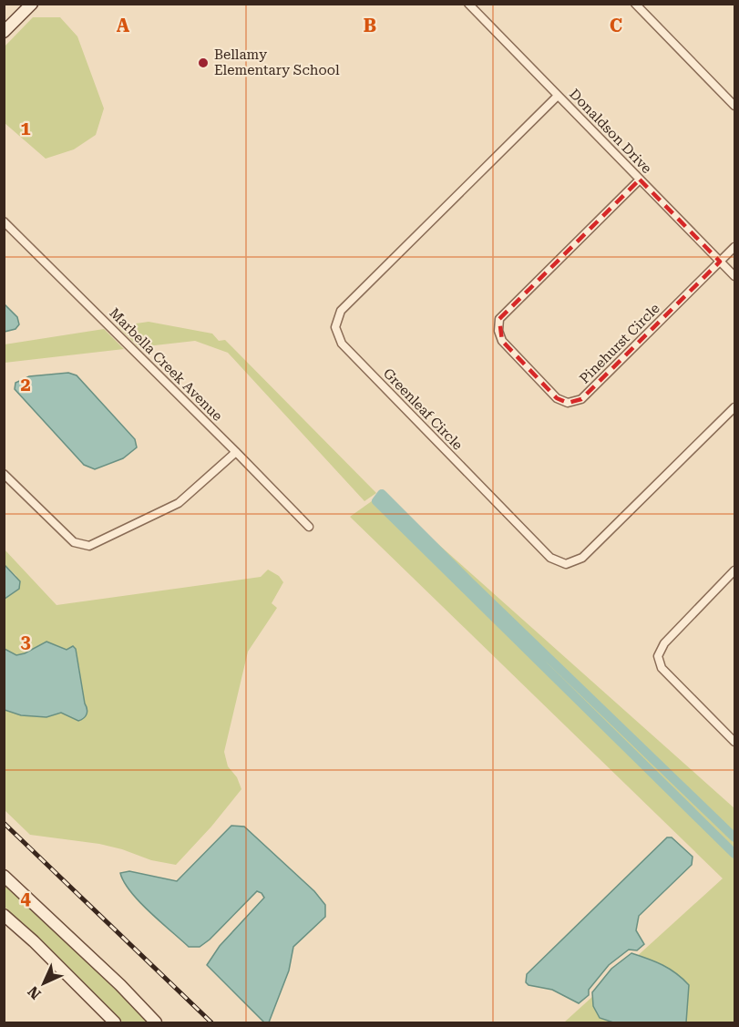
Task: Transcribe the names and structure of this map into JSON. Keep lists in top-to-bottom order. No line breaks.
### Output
{"streets":{"street":["Donaldson Drive","Pinehurst Circle","Marbella Creek Avenue","Greenleaf Circle"]},"crossings":[["Donaldson Drive","Pinehurst Circle"],["Donaldson Drive","Greenleaf Circle"]],"places":["Bellamy Elementary School"],"north":"bottom left","grid":{"columns":["A","B","C"],"rows":["1","2","3","4"]}}
